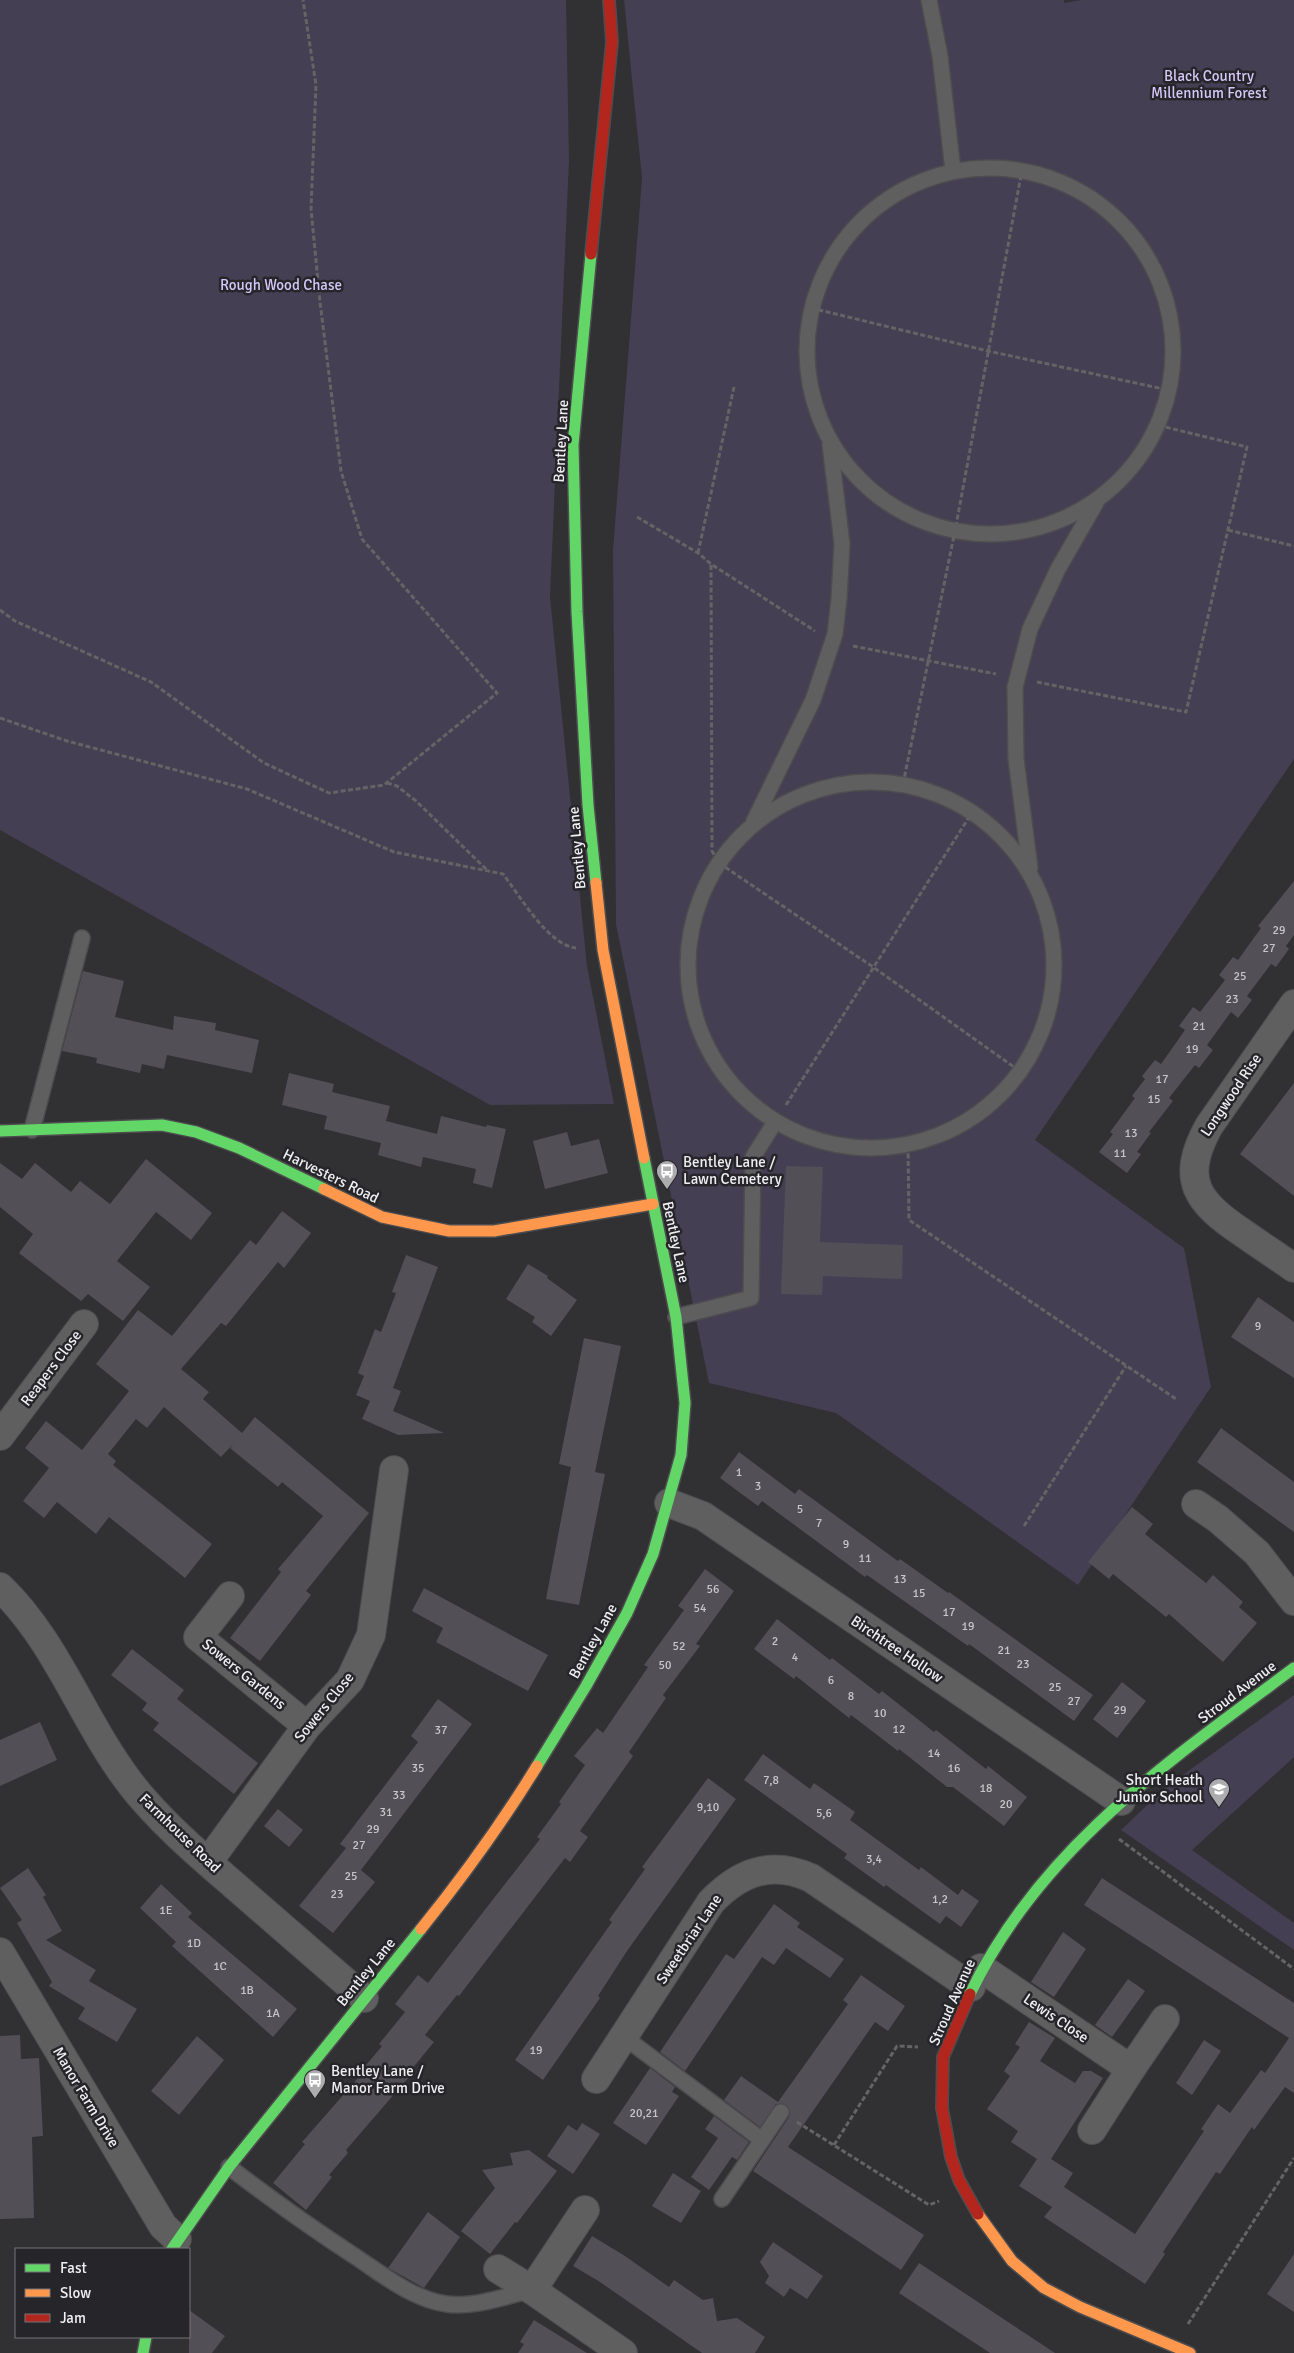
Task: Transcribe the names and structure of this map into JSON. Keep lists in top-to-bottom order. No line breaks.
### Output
{"streets":{"street":["Bentley Lane","Longwood Rise","Harvesters Road","Reapers Close","Birchtree Hollow","Sowers Gardens","Stroud Avenue","Sowers Close","Farmhouse Road","Sweetbriar Lane","Lewis Close","Manor Farm Drive"]},"crossings":[["Bentley Lane","Harvesters Road"],["Bentley Lane","Birchtree Hollow"],["Bentley Lane","Farmhouse Road"],["Bentley Lane","Manor Farm Drive"],["Birchtree Hollow","Stroud Avenue"],["Sowers Gardens","Sowers Close"],["Stroud Avenue","Sweetbriar Lane"],["Stroud Avenue","Lewis Close"],["Sowers Close","Farmhouse Road"],["Sweetbriar Lane","Lewis Close"]],"parks":["Black Country Millennium Forest","Rough Wood Chase"],"places":{"bus stop":["Bentley Lane / Lawn Cemetery","Bentley Lane / Manor Farm Drive"],"school or university":["Short Heath Junior School"]},"house_numbers":["29","27","25","23","21","19","17","15","13","11","9","1","3","5","7","9","11","13","56","15","54","17","19","2","52","21","4","23","50","6","25","8","27","29","10","12","37","14","35","16","7,8","18","33","20","9,10","31","5,6","29","27","3,4","25","23","1,2","1E","1D","1C","1B","1A","19","20,21"],"legend":["Fast","Slow","Jam"]}
